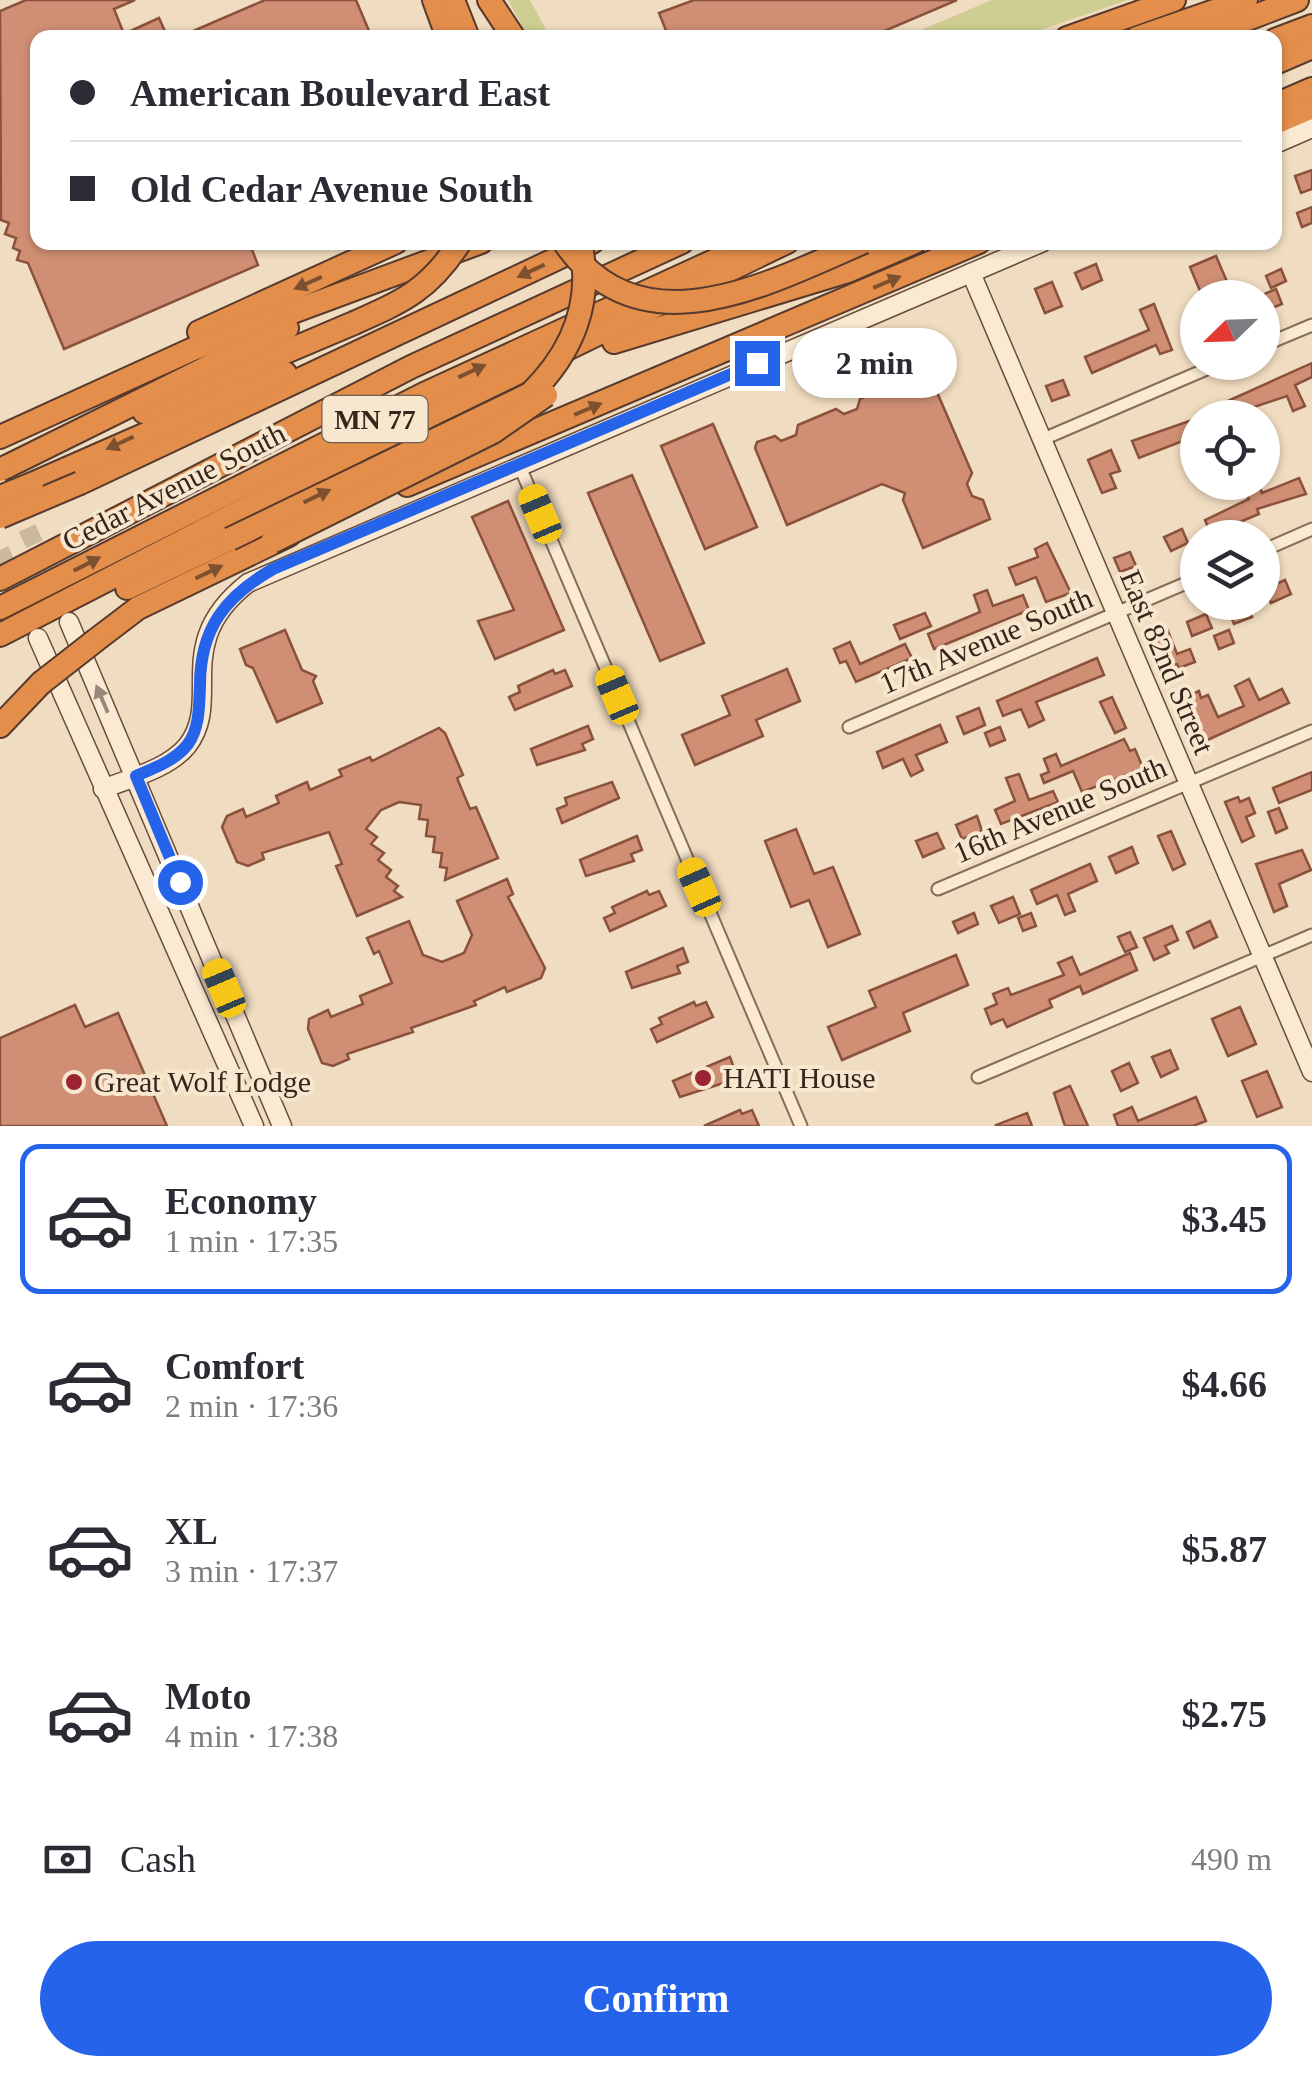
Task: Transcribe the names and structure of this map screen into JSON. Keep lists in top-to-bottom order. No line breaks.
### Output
{"streets":{"highway":["MN 77","Cedar Avenue South"],"street":["17th Avenue South","East 82nd Street","16th Avenue South"]},"crossings":[["17th Avenue South","East 82nd Street"],["East 82nd Street","16th Avenue South"]],"places":["HATI House","Great Wolf Lodge"],"north":"bottom left","page":{"banner":["American Boulevard East","Old Cedar Avenue South"],"bubble":"2 min","list":[{"name":"Economy","note":"1 min · 17:35","value":"$3.45"},{"name":"Comfort","note":"2 min · 17:36","value":"$4.66"},{"name":"XL","note":"3 min · 17:37","value":"$5.87"},{"name":"Moto","note":"4 min · 17:38","value":"$2.75"}],"pay":["Cash","490 m"],"buttons":"Confirm"}}
